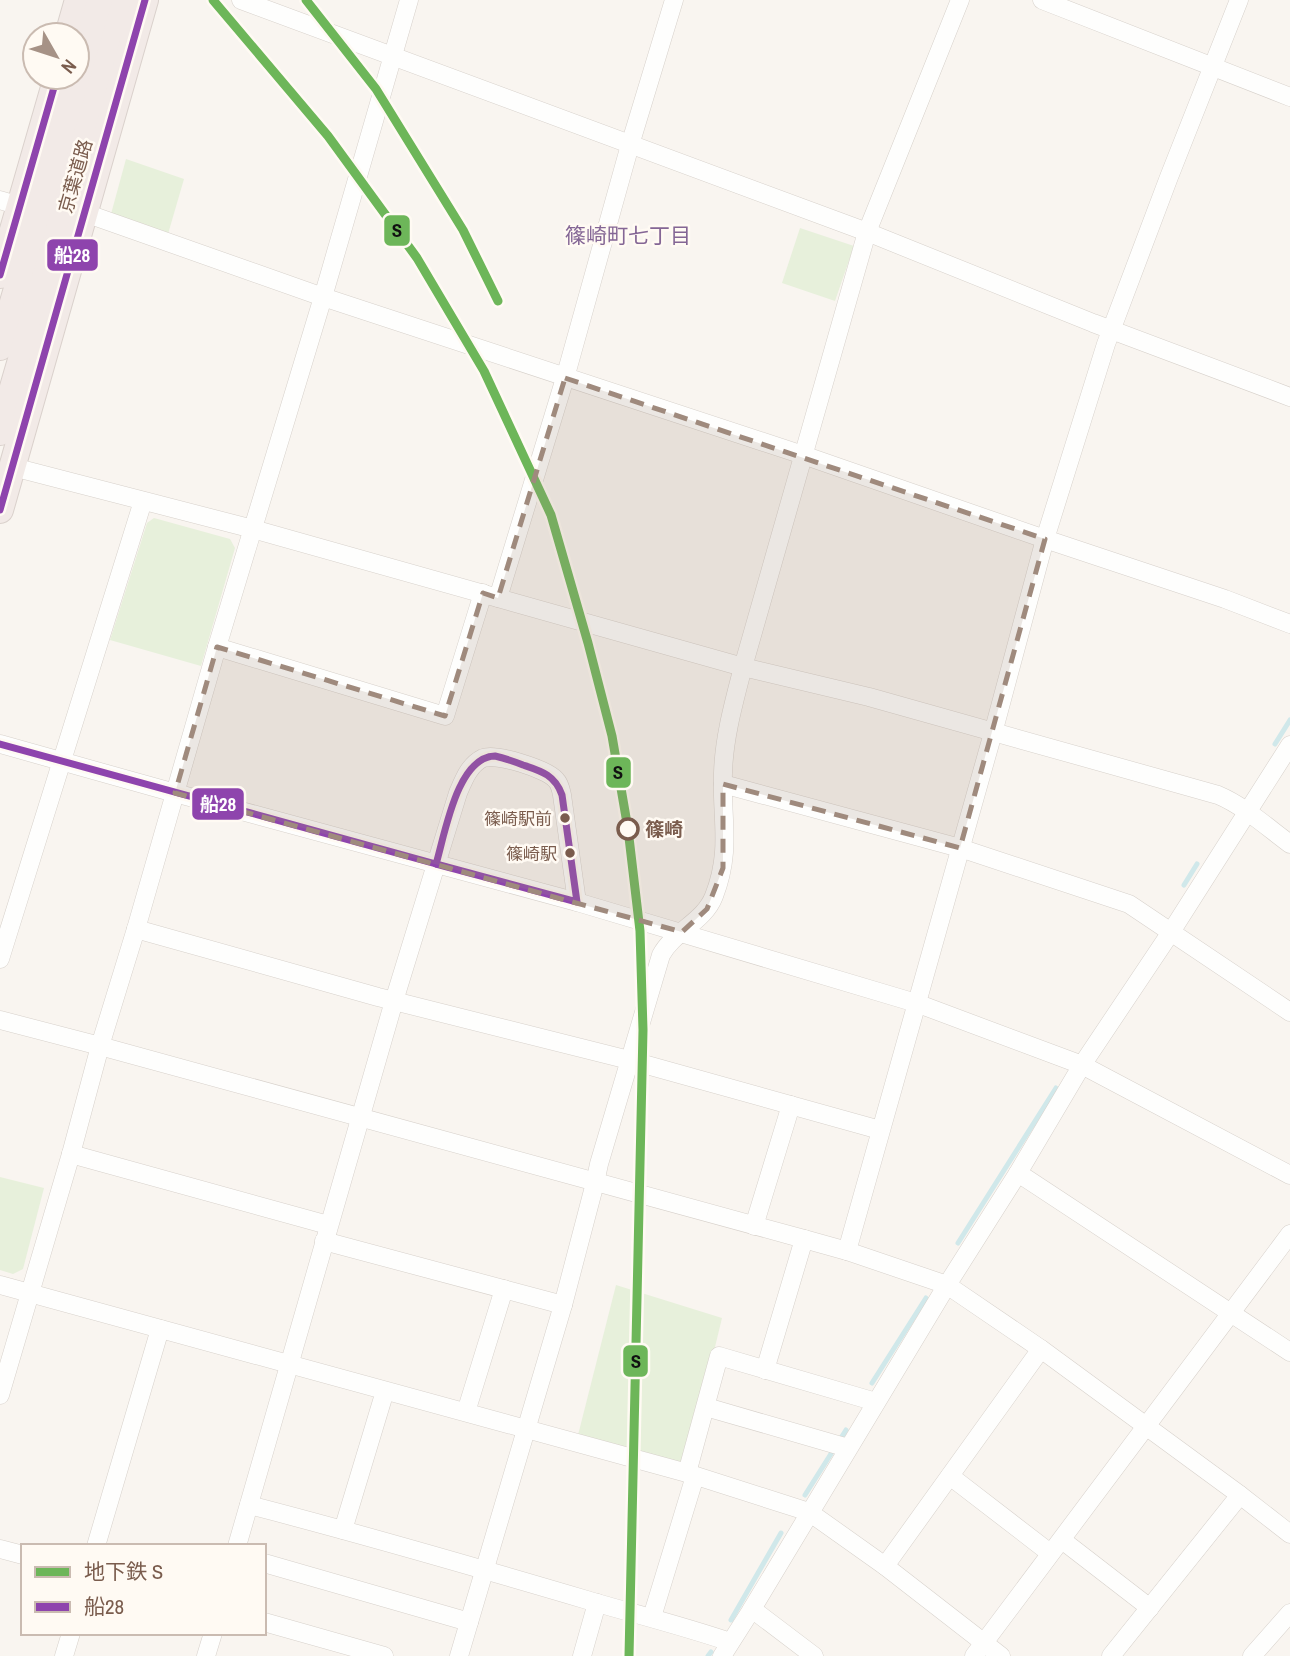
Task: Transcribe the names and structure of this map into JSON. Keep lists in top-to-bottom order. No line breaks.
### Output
{"streets":{"highway":["京葉道路"]},"districts":["篠崎町七丁目"],"places":["篠崎駅前","篠崎","篠崎駅"],"lines":["metro line S","transit line 船28"],"legend":["地下鉄 S","船28"],"north":"bottom right"}
